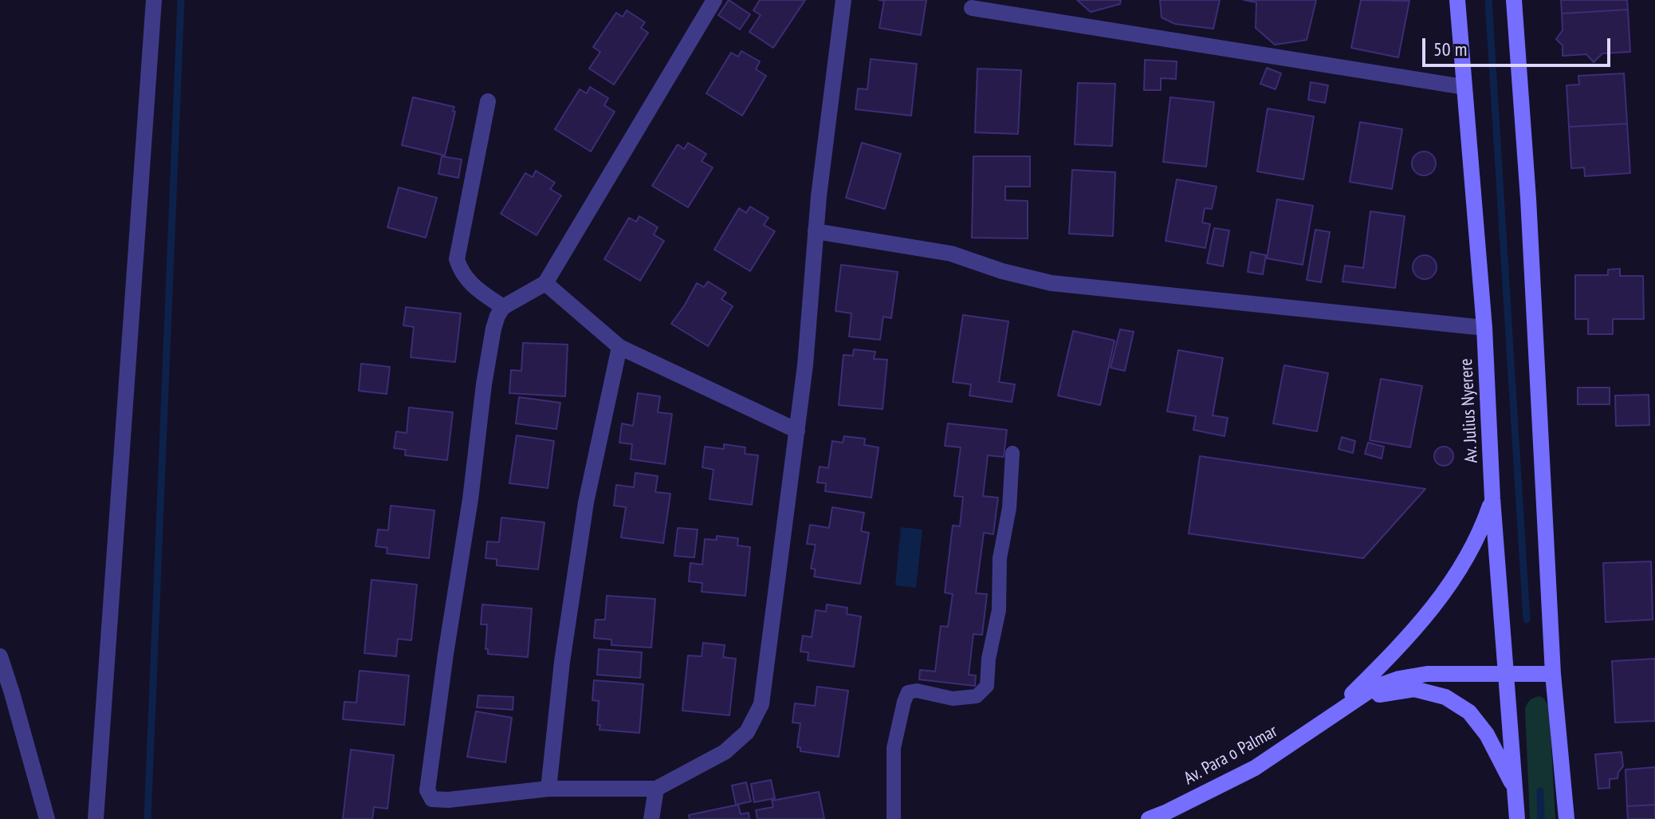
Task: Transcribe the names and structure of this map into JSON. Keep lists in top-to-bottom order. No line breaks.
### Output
{"streets":{"main road":["Av. Julius Nyerere","Av. Para o Palmar"]},"scale_bar":"50 m"}
